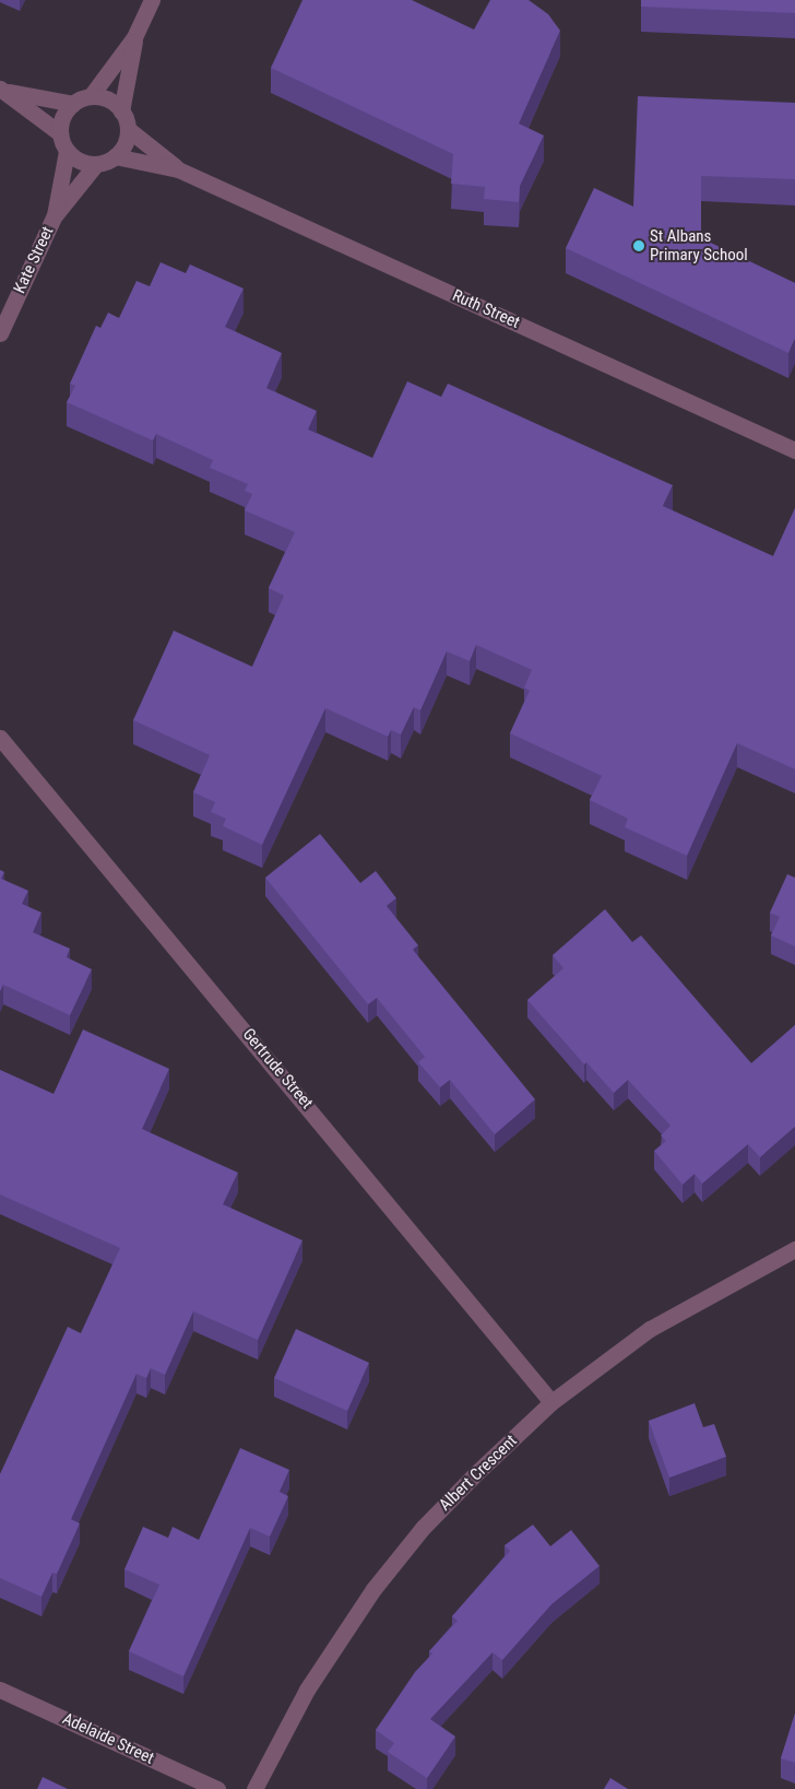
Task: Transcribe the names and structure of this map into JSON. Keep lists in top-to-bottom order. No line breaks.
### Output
{"streets":{"street":["Kate Street","Ruth Street","Gertrude Street","Albert Crescent","Adelaide Street"]},"crossings":[["Kate Street","Ruth Street"],["Gertrude Street","Albert Crescent"]],"places":["St Albans Primary School"]}
